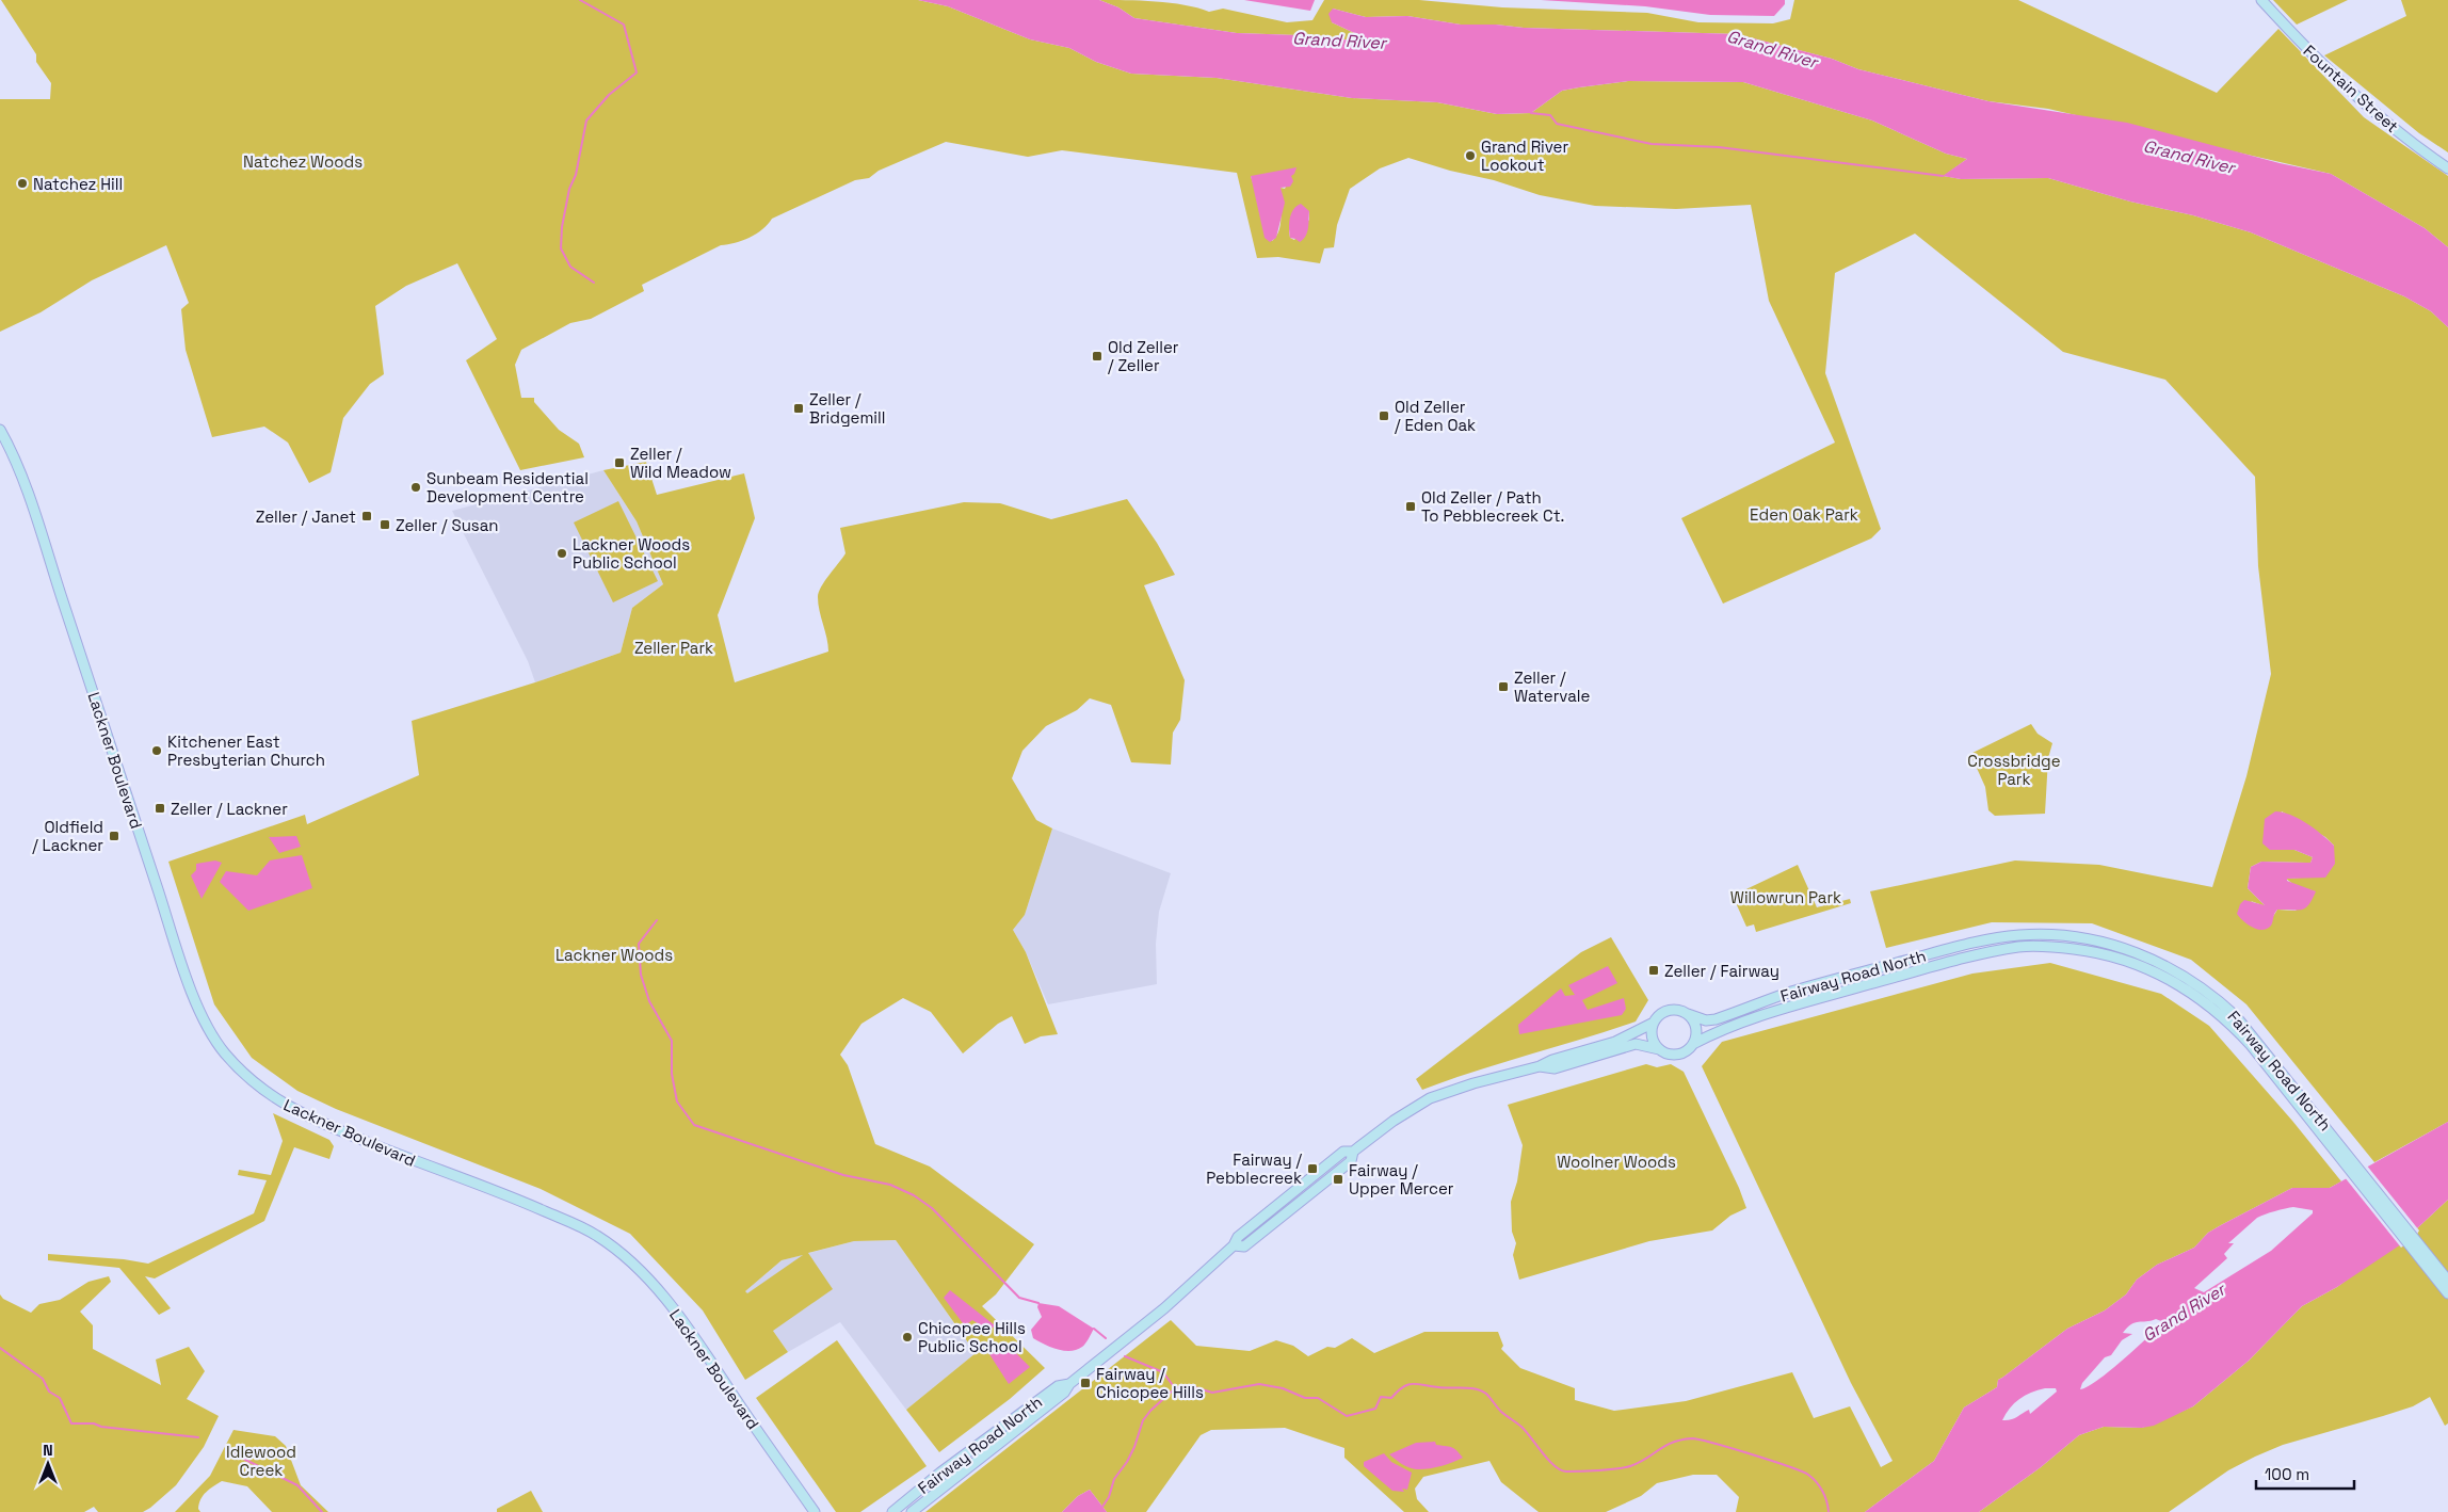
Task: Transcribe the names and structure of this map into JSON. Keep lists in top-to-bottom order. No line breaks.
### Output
{"streets":{"main road":["Fountain Street","Lackner Boulevard","Fairway Road North"]},"water":["Grand River"],"parks":["Natchez Woods","Eden Oak Park","Zeller Park","Crossbridge Park","Willowrun Park","Lackner Woods","Woolner Woods","Idlewood Creek"],"places":{"other":["Grand River Lookout","Natchez Hill","Sunbeam Residential Development Centre","Lackner Woods Public School","Kitchener East Presbyterian Church","Chicopee Hills Public School"],"transit":["Old Zeller / Zeller","Zeller / Bridgemill","Old Zeller / Eden Oak","Zeller / Wild Meadow","Old Zeller / Path To Pebblecreek Ct.","Zeller / Janet","Zeller / Susan","Zeller / Watervale","Zeller / Lackner","Oldfield / Lackner","Zeller / Fairway","Fairway / Pebblecreek","Fairway / Upper Mercer","Fairway / Chicopee Hills"]},"scale_bar":"100 m","north":"top"}
